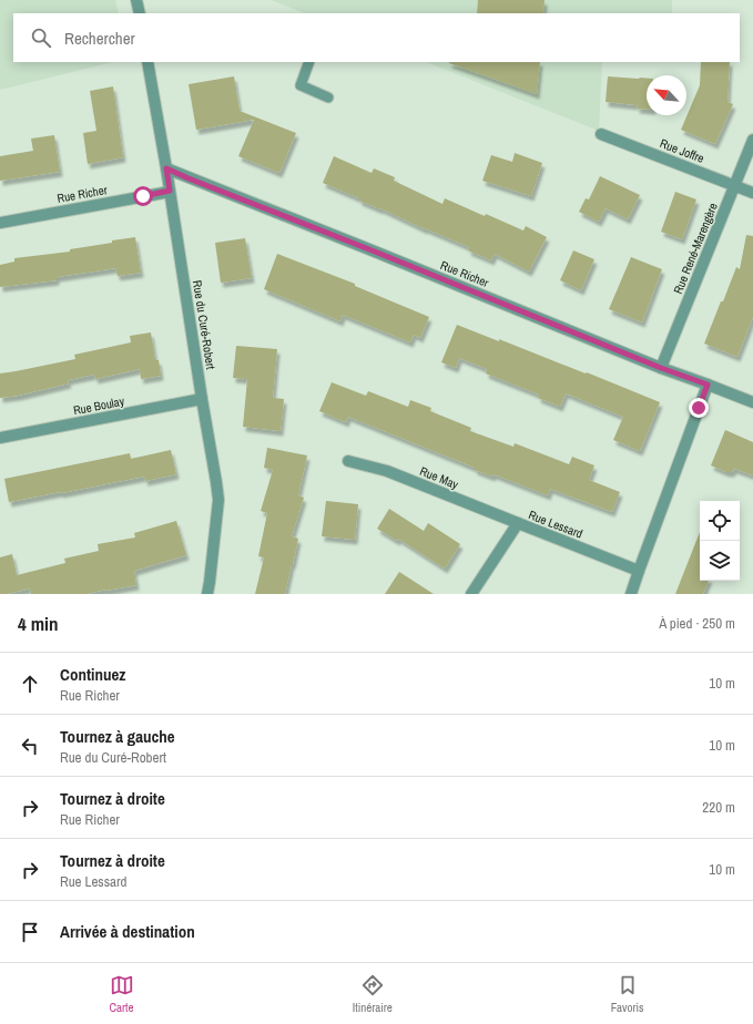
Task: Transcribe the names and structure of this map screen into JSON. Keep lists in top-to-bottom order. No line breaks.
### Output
{"streets":{"street":["Rue Joffre","Rue Richer","Rue René-Marengère","Rue du Curé-Robert","Rue Boulay","Rue May","Rue Lessard"]},"crossings":[["Rue Joffre","Rue René-Marengère"],["Rue Richer","Rue René-Marengère"],["Rue Richer","Rue du Curé-Robert"],["Rue du Curé-Robert","Rue Boulay"],["Rue May","Rue Lessard"]],"north":"top left","page":{"search":"Rechercher","heading":["4 min","À pied · 250 m"],"list":[["Continuez","Rue Richer","10 m"],["Tournez à gauche","Rue du Curé-Robert","10 m"],["Tournez à droite","Rue Richer","220 m"],["Tournez à droite","Rue Lessard","10 m"],"Arrivée à destination"],"nav":["Carte","Itinéraire","Favoris"]}}
